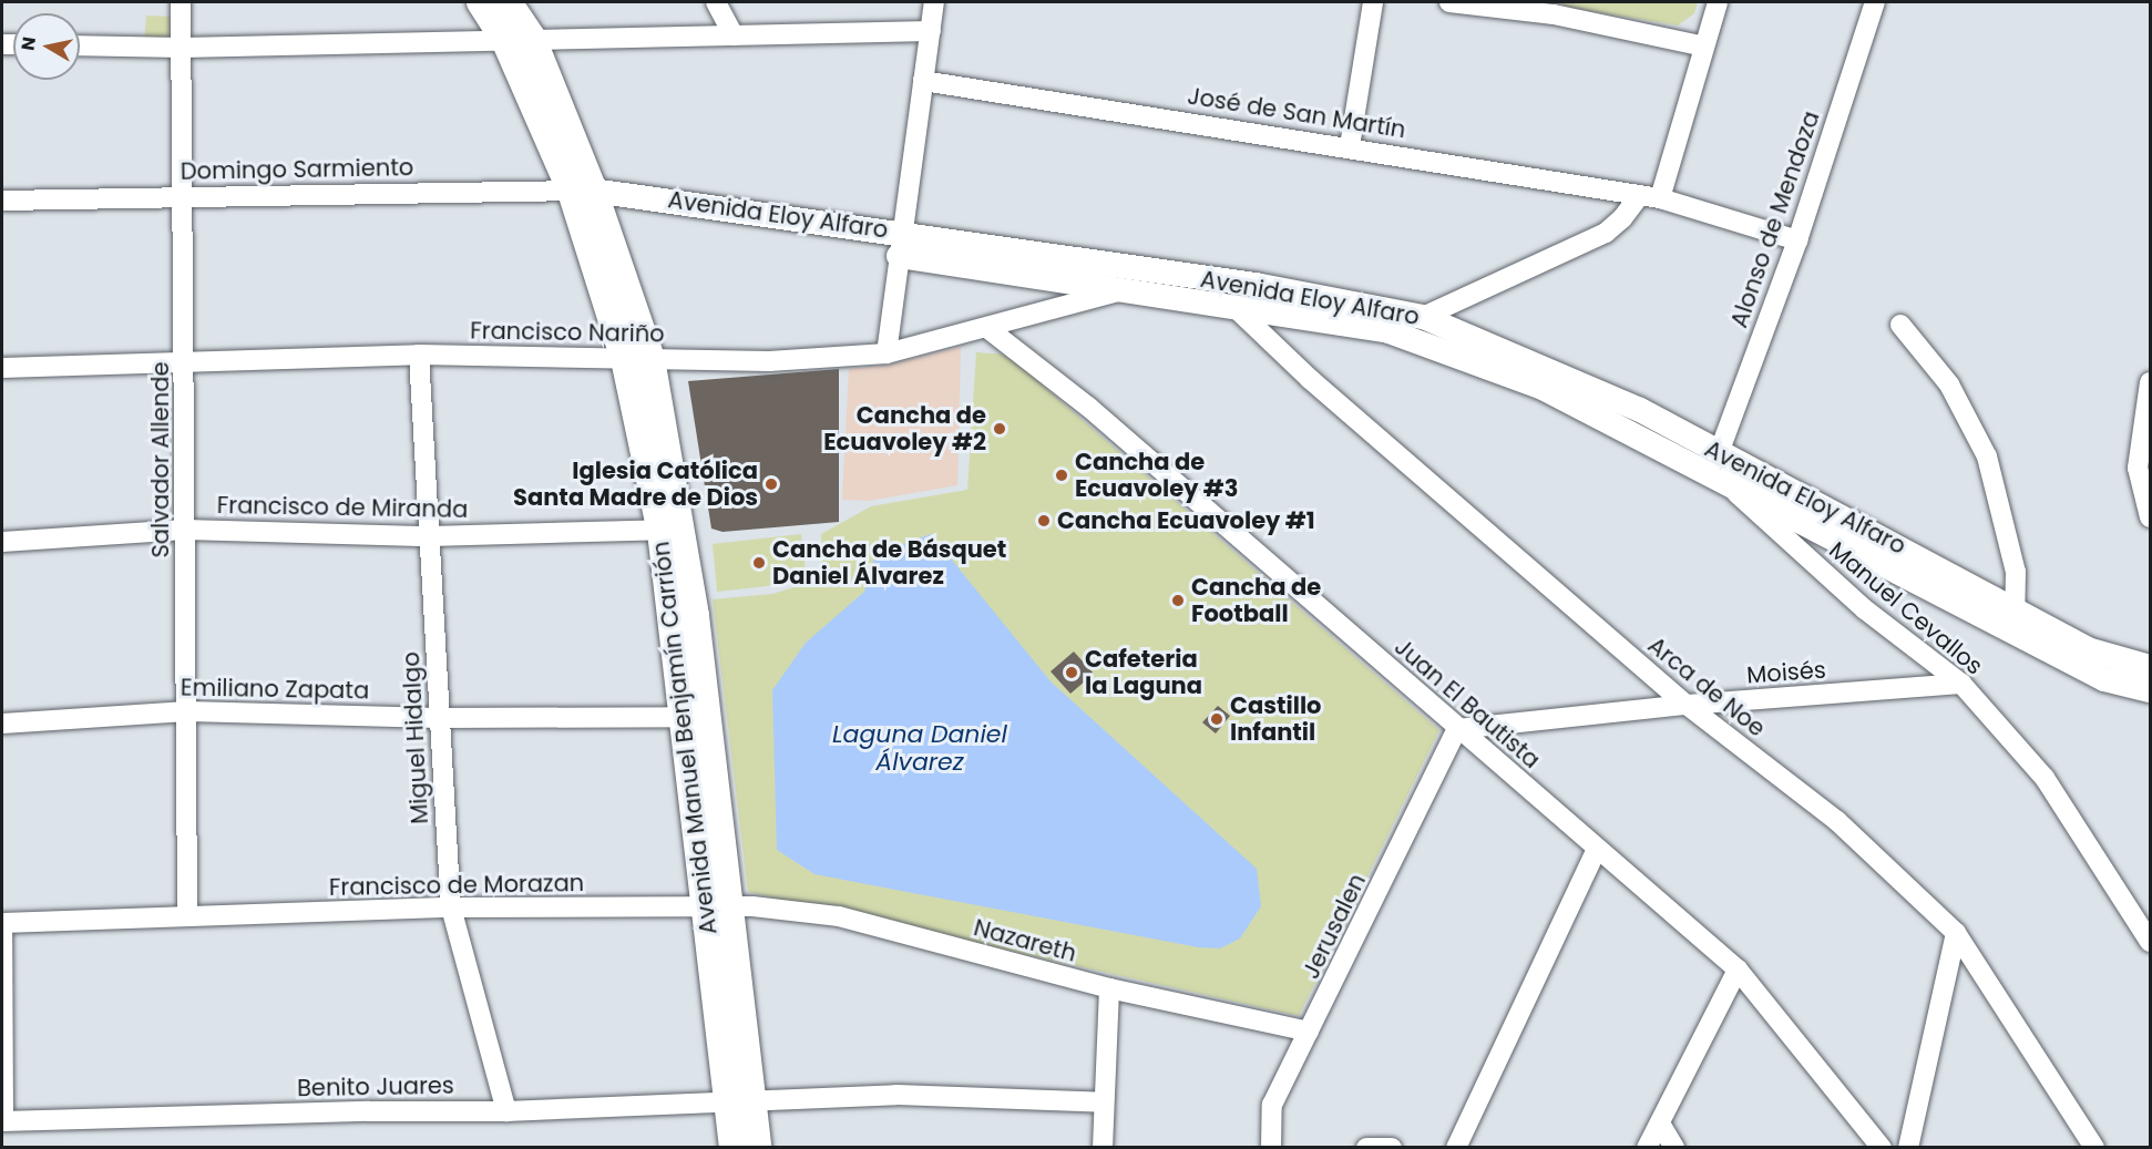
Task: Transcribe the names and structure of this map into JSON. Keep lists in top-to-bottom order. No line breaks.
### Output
{"streets":{"main road":["Avenida Manuel Benjamín Carrión"],"street":["José de San Martín","Domingo Sarmiento","Avenida Eloy Alfaro","Alonso de Mendoza","Francisco Nariño","Salvador Allende","Francisco de Miranda","Manuel Cevallos","Moisés","Arca de Noe","Emiliano Zapata","Juan El Bautista","Miguel Hidalgo","Francisco de Morazan","Jerusalen","Nazareth","Benito Juares"]},"crossings":[["José de San Martín","Alonso de Mendoza"],["Domingo Sarmiento","Avenida Eloy Alfaro"],["Domingo Sarmiento","Salvador Allende"],["Domingo Sarmiento","Avenida Manuel Benjamín Carrión"],["Avenida Eloy Alfaro","Alonso de Mendoza"],["Avenida Eloy Alfaro","Francisco Nariño"],["Avenida Eloy Alfaro","Manuel Cevallos"],["Avenida Eloy Alfaro","Arca de Noe"],["Avenida Eloy Alfaro","Avenida Manuel Benjamín Carrión"],["Francisco Nariño","Salvador Allende"],["Francisco Nariño","Juan El Bautista"],["Francisco Nariño","Miguel Hidalgo"],["Francisco Nariño","Avenida Manuel Benjamín Carrión"],["Salvador Allende","Francisco de Miranda"],["Salvador Allende","Emiliano Zapata"],["Salvador Allende","Francisco de Morazan"],["Francisco de Miranda","Miguel Hidalgo"],["Francisco de Miranda","Avenida Manuel Benjamín Carrión"],["Manuel Cevallos","Moisés"],["Moisés","Arca de Noe"],["Moisés","Juan El Bautista"],["Moisés","Jerusalen"],["Emiliano Zapata","Miguel Hidalgo"],["Emiliano Zapata","Avenida Manuel Benjamín Carrión"],["Juan El Bautista","Jerusalen"],["Miguel Hidalgo","Francisco de Morazan"],["Miguel Hidalgo","Benito Juares"],["Avenida Manuel Benjamín Carrión","Francisco de Morazan"],["Avenida Manuel Benjamín Carrión","Nazareth"],["Avenida Manuel Benjamín Carrión","Benito Juares"],["Francisco de Morazan","Nazareth"],["Jerusalen","Nazareth"]],"water":["Laguna Daniel Álvarez"],"places":["Cancha de Ecuavoley #2","Cancha de Ecuavoley #3","Iglesia Católica Santa Madre de Dios","Cancha Ecuavoley #1","Cancha de Básquet Daniel Álvarez","Cancha de Football","Cafeteria la Laguna","Castillo Infantil"],"north":"left"}
